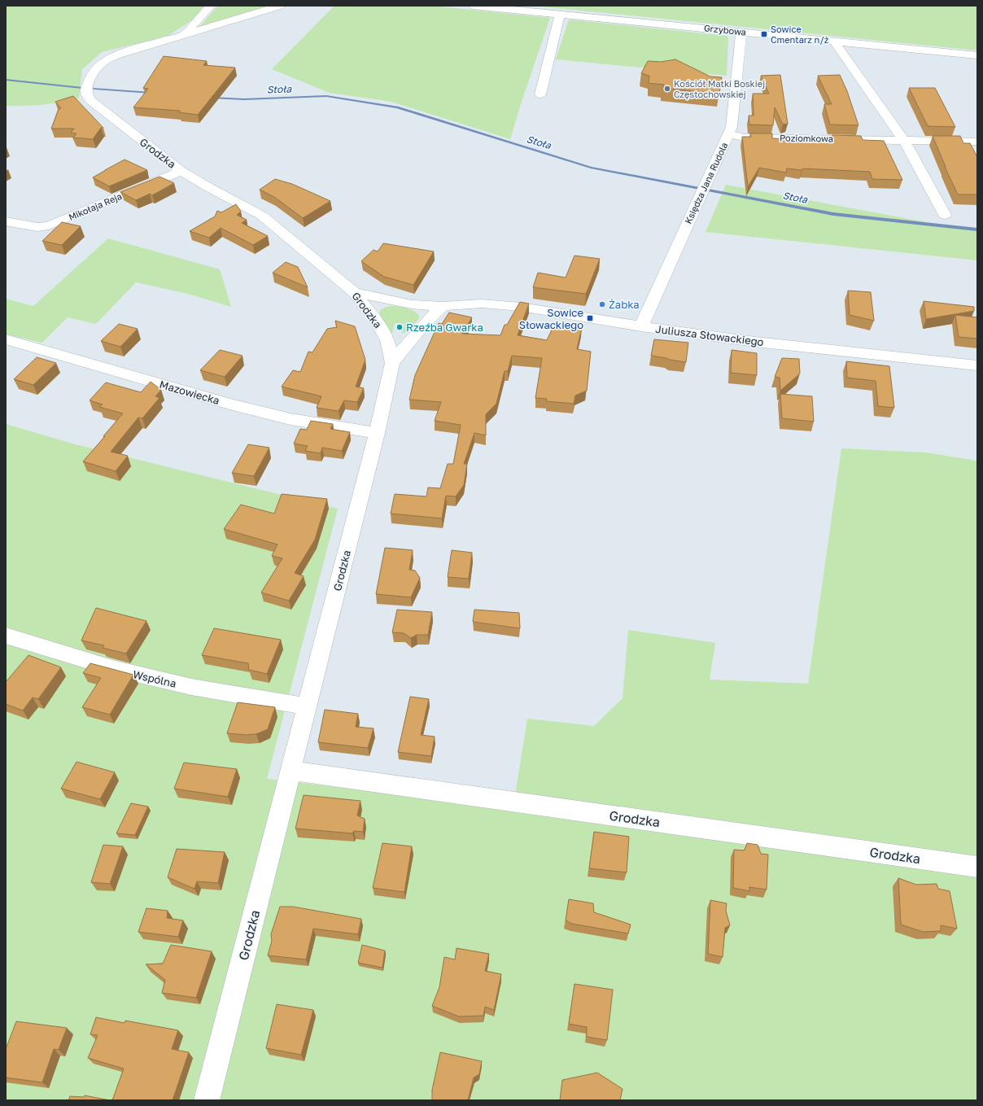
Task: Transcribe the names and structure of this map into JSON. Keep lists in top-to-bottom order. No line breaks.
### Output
{"streets":{"street":["Grzybowa","Poziomkowa","Grodzka","Księdza Jana Rudola","Mikołaja Reja","Juliusza Słowackiego","Mazowiecka","Wspólna"]},"crossings":[["Grzybowa","Księdza Jana Rudola"],["Poziomkowa","Księdza Jana Rudola"],["Grodzka","Mikołaja Reja"],["Grodzka","Juliusza Słowackiego"],["Grodzka","Mazowiecka"],["Grodzka","Wspólna"],["Księdza Jana Rudola","Juliusza Słowackiego"]],"water":["Stoła"],"places":{"transit":["Sowice Cmentarz n/ż","Sowice Słowackiego"],"other":["Kościół Matki Boskiej Częstochowskiej","Żabka","Rzeźba Gwarka"]}}
